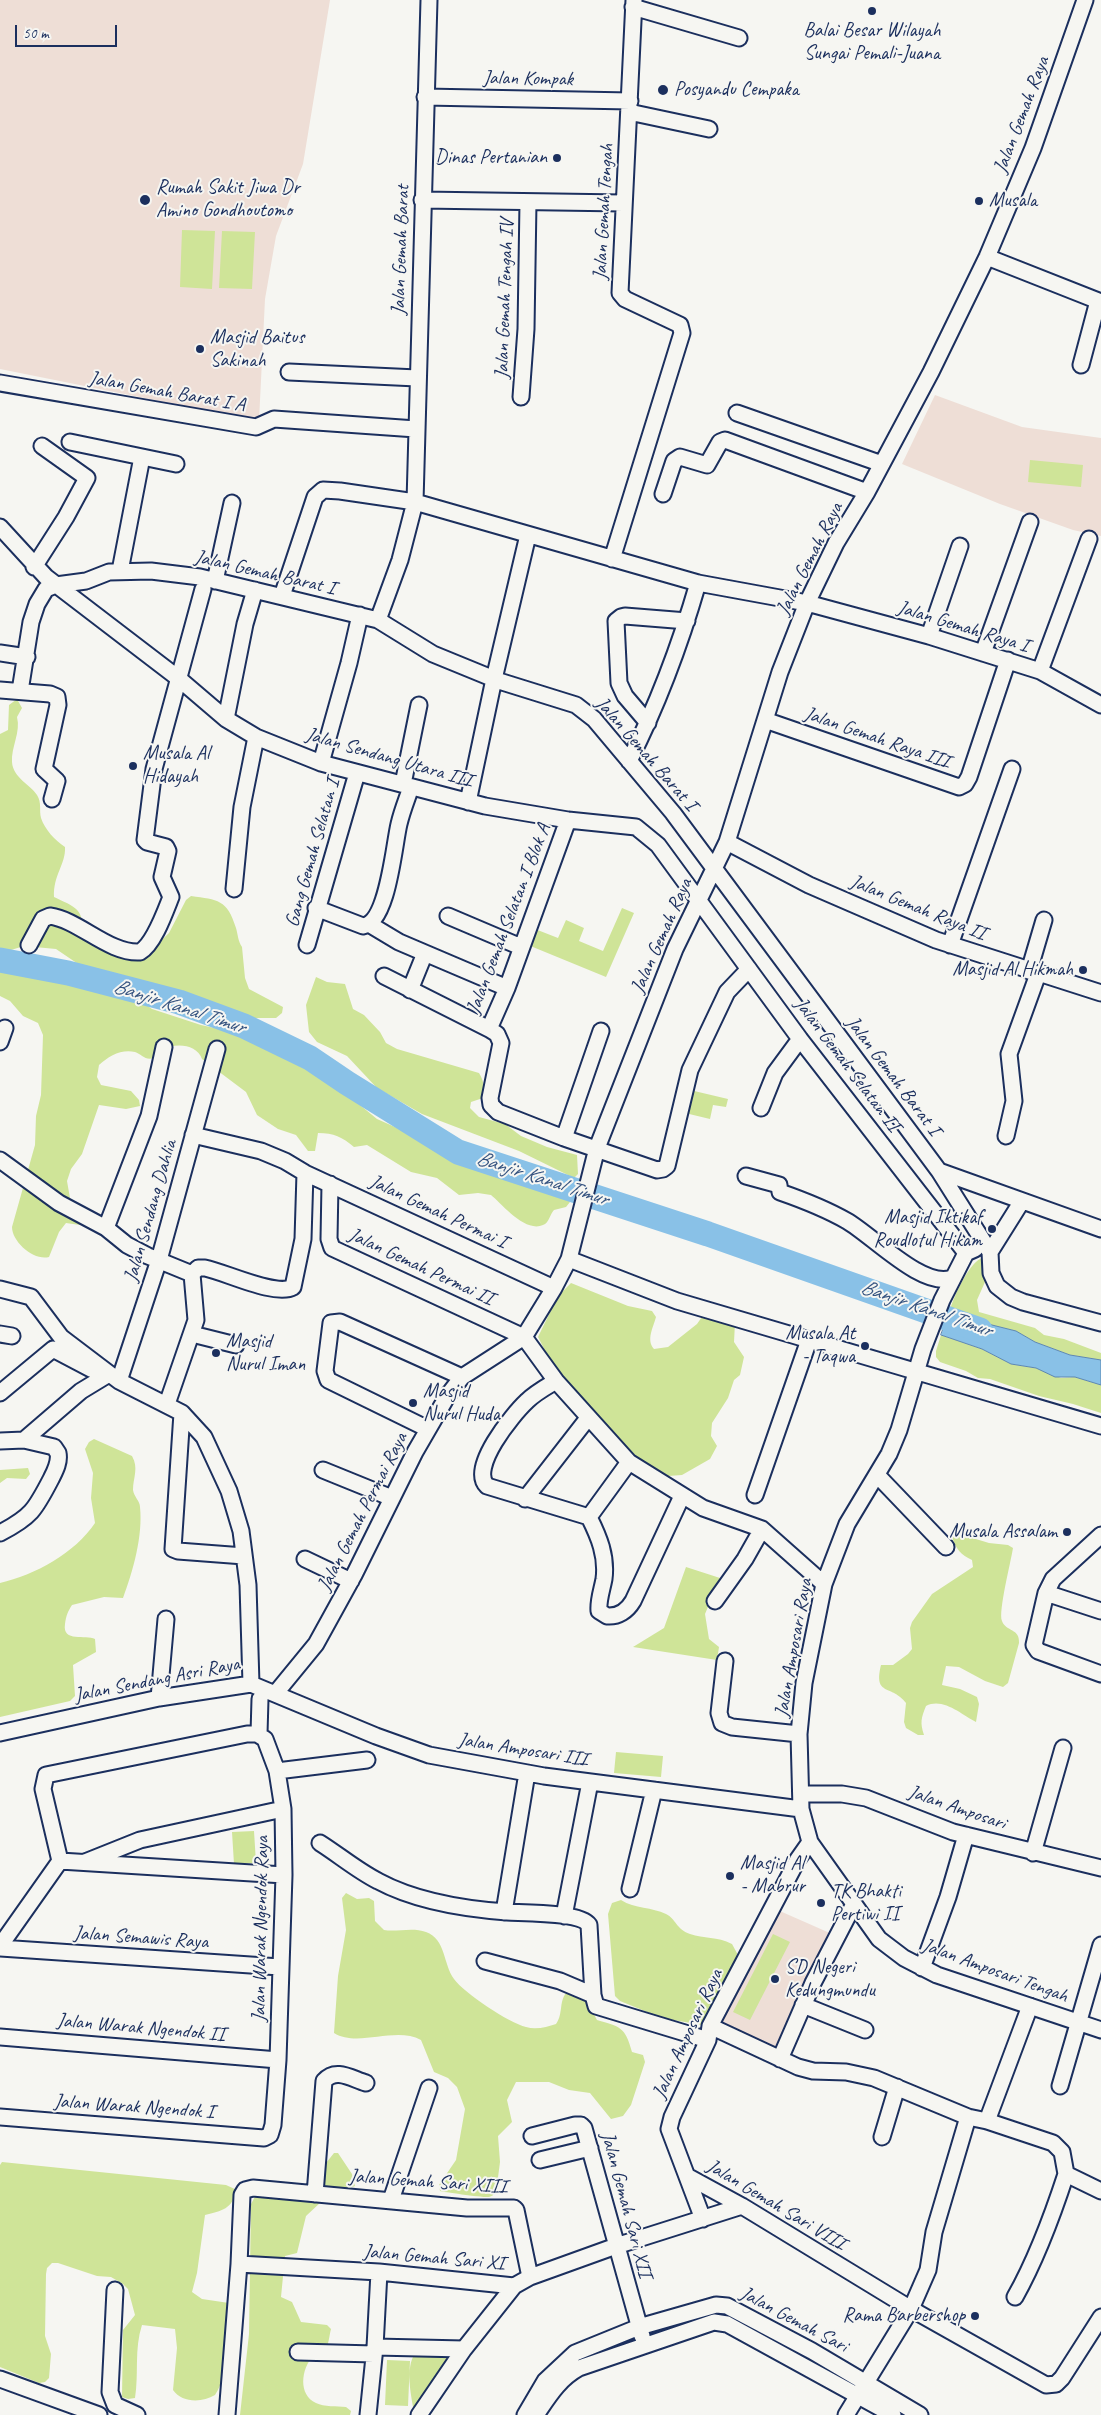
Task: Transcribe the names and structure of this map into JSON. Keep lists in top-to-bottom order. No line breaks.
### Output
{"streets":{"street":["Jalan Kompak","Jalan Gemah Raya","Jalan Gemah Tengah","Jalan Gemah Barat","Jalan Gemah Tengah IV","Jalan Gemah Barat I A","Jalan Gemah Barat I","Jalan Gemah Raya I","Jalan Gemah Raya III","Jalan Sendang Utara III","Gang Gemah Selatan I","Jalan Gemah Raya II","Jalan Gemah Selatan I Blok A","Jalan Gemah Selatan II","Jalan Sendang Dahlia","Jalan Gemah Permai I","Jalan Gemah Permai II","Jalan Gemah Permai Raya","Jalan Amposari Raya","Jalan Sendang Asri Raya","Jalan Amposari III","Jalan Amposari","Jalan Warak Ngendok Raya","Jalan Semawis Raya","Jalan Amposari Tengah","Jalan Warak Ngendok II","Jalan Warak Ngendok I","Jalan Gemah Sari XIII","Jalan Gemah Sari XII","Jalan Gemah Sari VIII","Jalan Gemah Sari XI","Jalan Gemah Sari"]},"crossings":[["Jalan Kompak","Jalan Gemah Tengah"],["Jalan Kompak","Jalan Gemah Barat"],["Jalan Gemah Raya","Jalan Gemah Barat I"],["Jalan Gemah Raya","Jalan Gemah Raya I"],["Jalan Gemah Raya","Jalan Gemah Raya III"],["Jalan Gemah Raya","Jalan Sendang Utara III"],["Jalan Gemah Raya","Jalan Gemah Raya II"],["Jalan Gemah Raya","Jalan Gemah Selatan II"],["Jalan Gemah Raya","Jalan Gemah Permai Raya"],["Jalan Gemah Barat","Jalan Gemah Barat I A"],["Jalan Gemah Barat","Jalan Gemah Barat I"],["Jalan Gemah Barat I","Jalan Sendang Utara III"],["Jalan Gemah Raya I","Jalan Gemah Raya III"],["Jalan Sendang Utara III","Gang Gemah Selatan I"],["Jalan Sendang Utara III","Jalan Gemah Selatan I Blok A"],["Jalan Sendang Utara III","Jalan Gemah Selatan II"],["Jalan Gemah Selatan II","Jalan Amposari Raya"],["Jalan Sendang Dahlia","Jalan Gemah Permai I"],["Jalan Sendang Dahlia","Jalan Sendang Asri Raya"],["Jalan Gemah Permai I","Jalan Gemah Permai II"],["Jalan Gemah Permai I","Jalan Gemah Permai Raya"],["Jalan Gemah Permai II","Jalan Gemah Permai Raya"],["Jalan Gemah Permai Raya","Jalan Amposari III"],["Jalan Amposari Raya","Jalan Amposari III"],["Jalan Amposari Raya","Jalan Amposari"],["Jalan Amposari Raya","Jalan Amposari Tengah"],["Jalan Amposari Raya","Jalan Gemah Sari VIII"],["Jalan Sendang Asri Raya","Jalan Amposari III"],["Jalan Amposari III","Jalan Amposari"],["Jalan Warak Ngendok Raya","Jalan Semawis Raya"],["Jalan Warak Ngendok Raya","Jalan Warak Ngendok II"],["Jalan Warak Ngendok Raya","Jalan Warak Ngendok I"],["Jalan Gemah Sari XIII","Jalan Gemah Sari XI"],["Jalan Gemah Sari XII","Jalan Gemah Sari XI"],["Jalan Gemah Sari XII","Jalan Gemah Sari"]],"water":["Banjir Kanal Timur"],"places":["Balai Besar Wilayah Sungai Pemali-Juana","Posyandu Cempaka","Dinas Pertanian","Rumah Sakit Jiwa Dr Amino Gondhoutomo","Musala","Masjid Baitus Sakinah","Musala Al Hidayah","Masjid Al Hikmah","Masjid Iktikaf Roudlotul Hikam","Musala At - Taqwa","Masjid Nurul Iman","Masjid Nurul Huda","Musala Assalam","Masjid Al - Mabrur","TK Bhakti Pertiwi II","SD Negeri Kedungmundu","Rama Barbershop"],"scale_bar":"50 m"}
